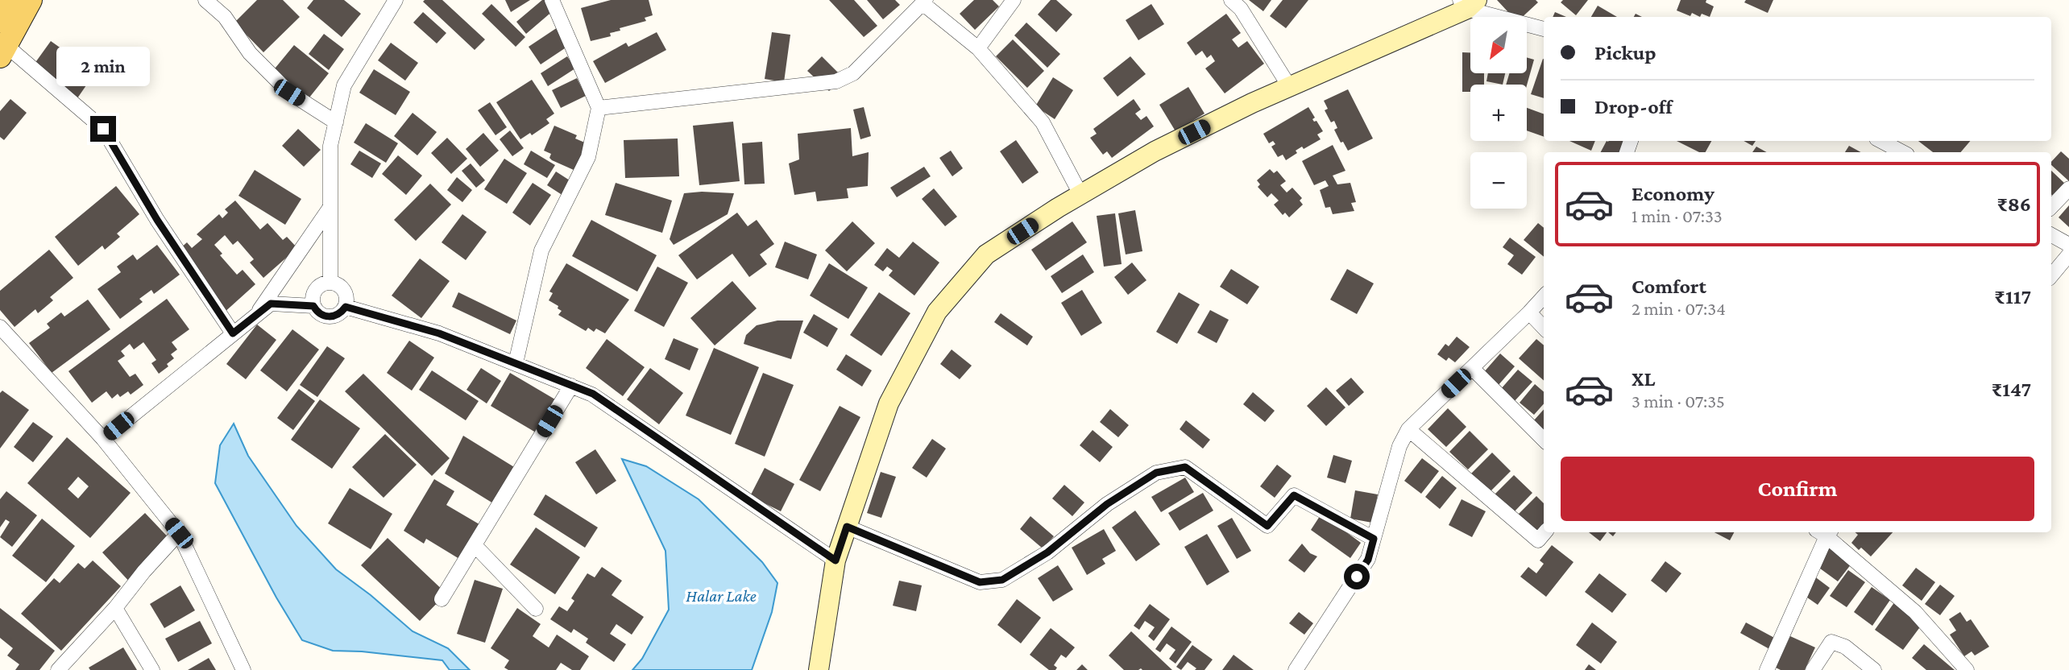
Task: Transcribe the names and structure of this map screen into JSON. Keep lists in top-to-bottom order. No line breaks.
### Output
{"water":["Halar Lake"],"north":"bottom left","page":{"map_buttons":["+","−"],"banner":["Pickup","Drop-off"],"bubble":"2 min","list":[{"name":"Economy","note":"1 min · 07:33","value":"₹86"},{"name":"Comfort","note":"2 min · 07:34","value":"₹117"},{"name":"XL","note":"3 min · 07:35","value":"₹147"}],"buttons":"Confirm"}}
